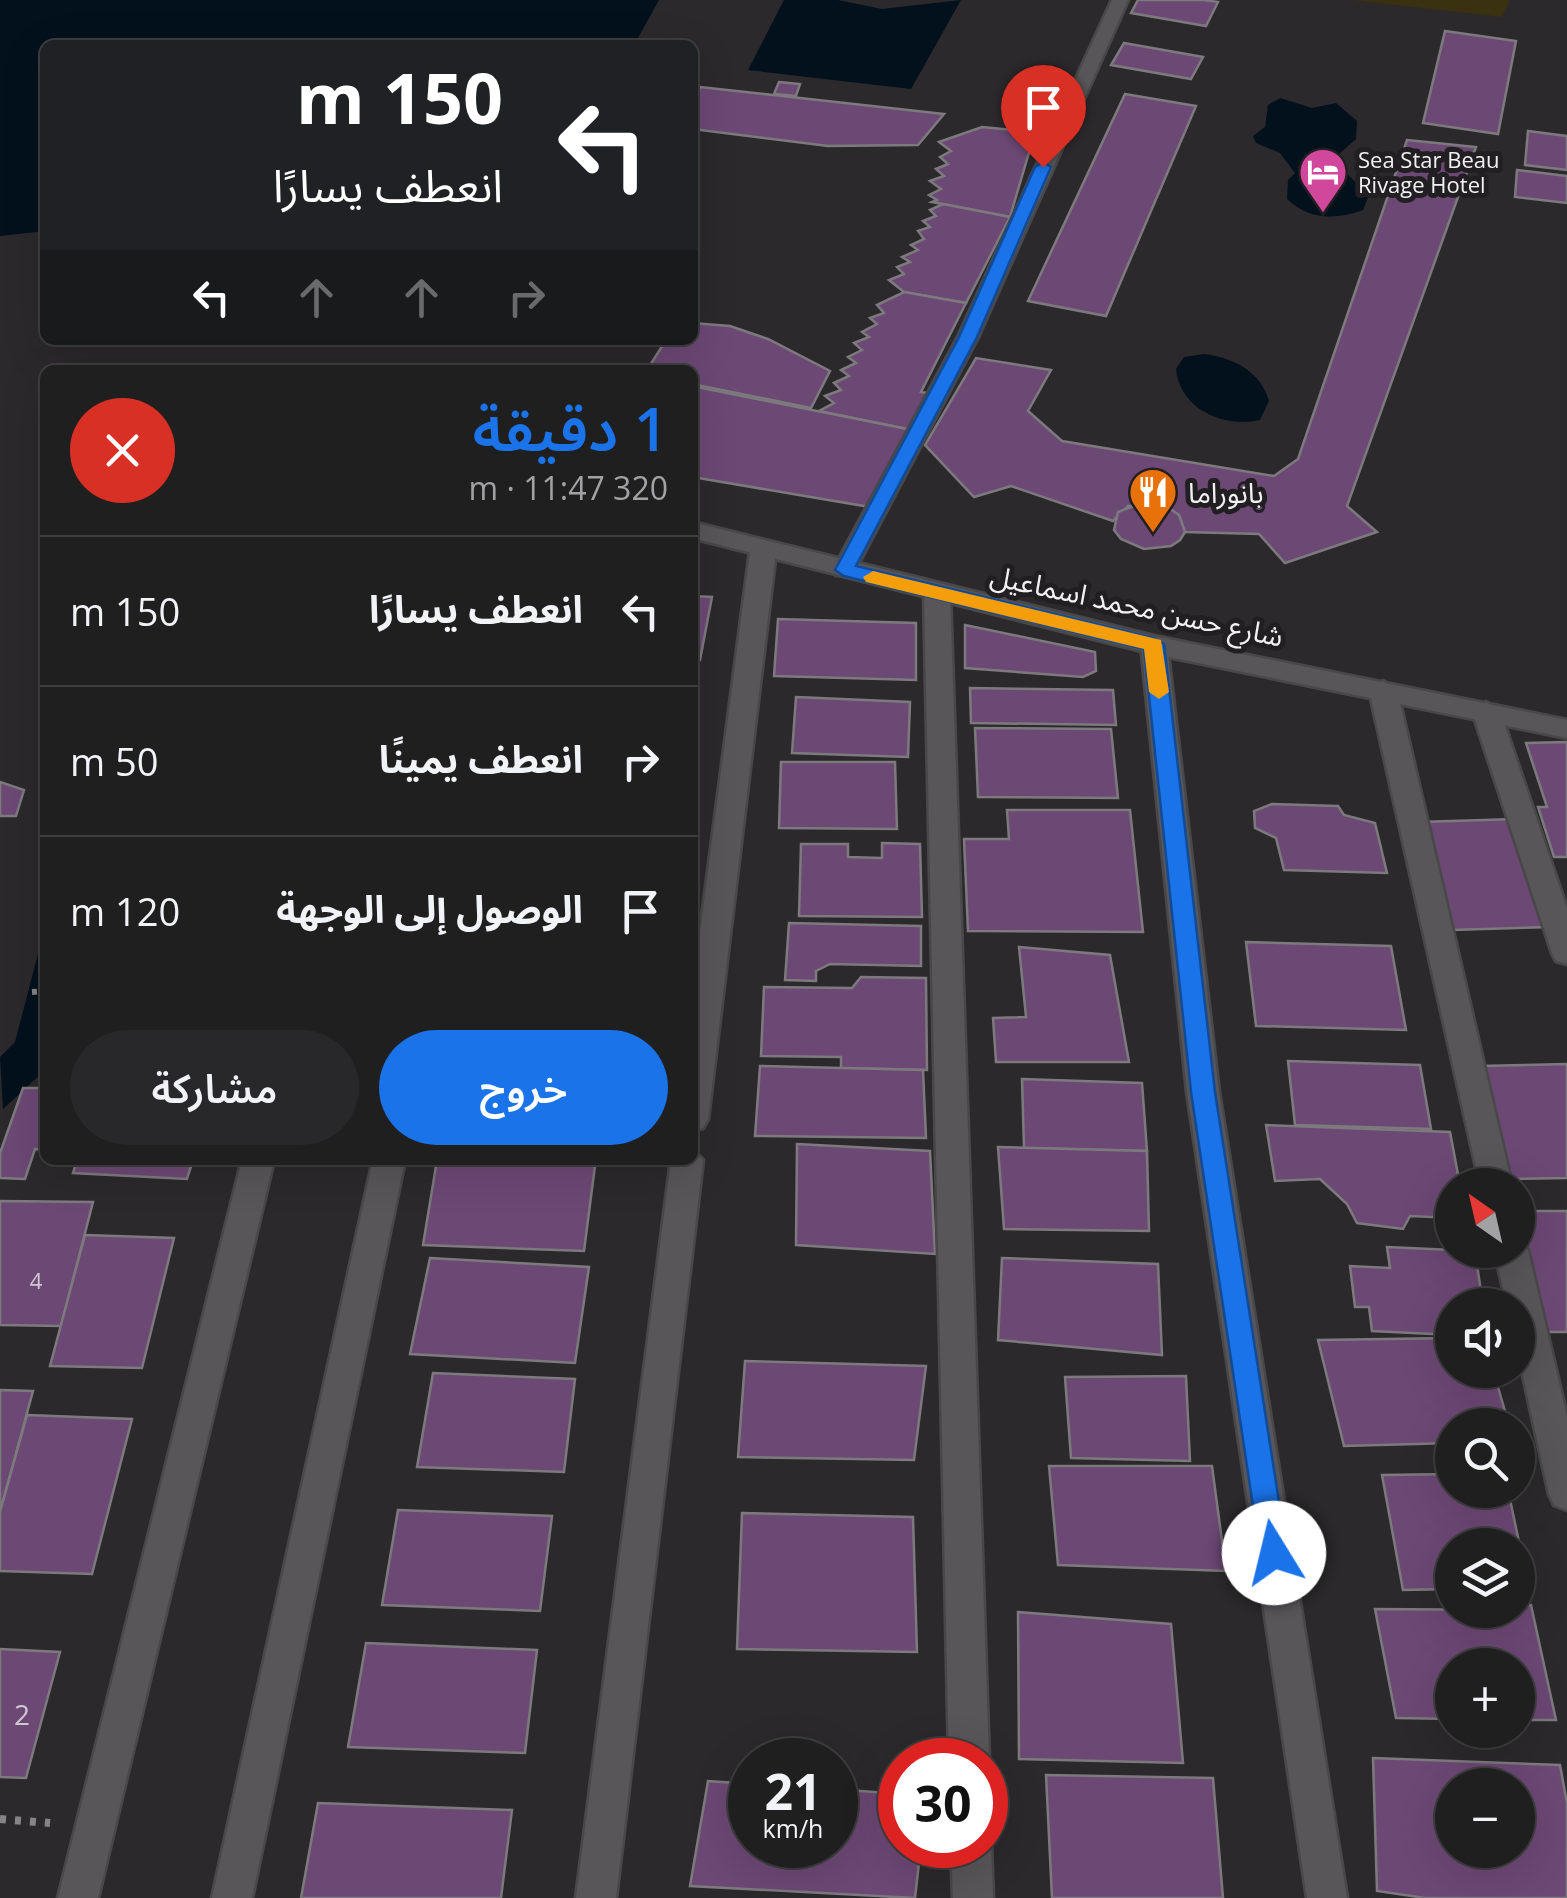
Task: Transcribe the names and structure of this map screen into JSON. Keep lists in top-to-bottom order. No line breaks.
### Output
{"streets":{"street":["شارع حسن محمد اسماعيل"]},"places":{"hotel":["Sea Star Beau Rivage Hotel"],"restaurant":["بانوراما"]},"house_numbers":["4","2"],"north":"top left","page":{"turn":["150 m","انعطف يسارًا"],"heading":["1 دقيقة","320 m · 11:47"],"list":[{"name":"انعطف يسارًا","value":"150 m"},{"name":"انعطف يمينًا","value":"50 m"},{"name":"الوصول إلى الوجهة","value":"120 m"}],"buttons":["خروج","مشاركة"],"map_buttons":["+","−"],"speed":"21 km/h","limit":"30"}}
